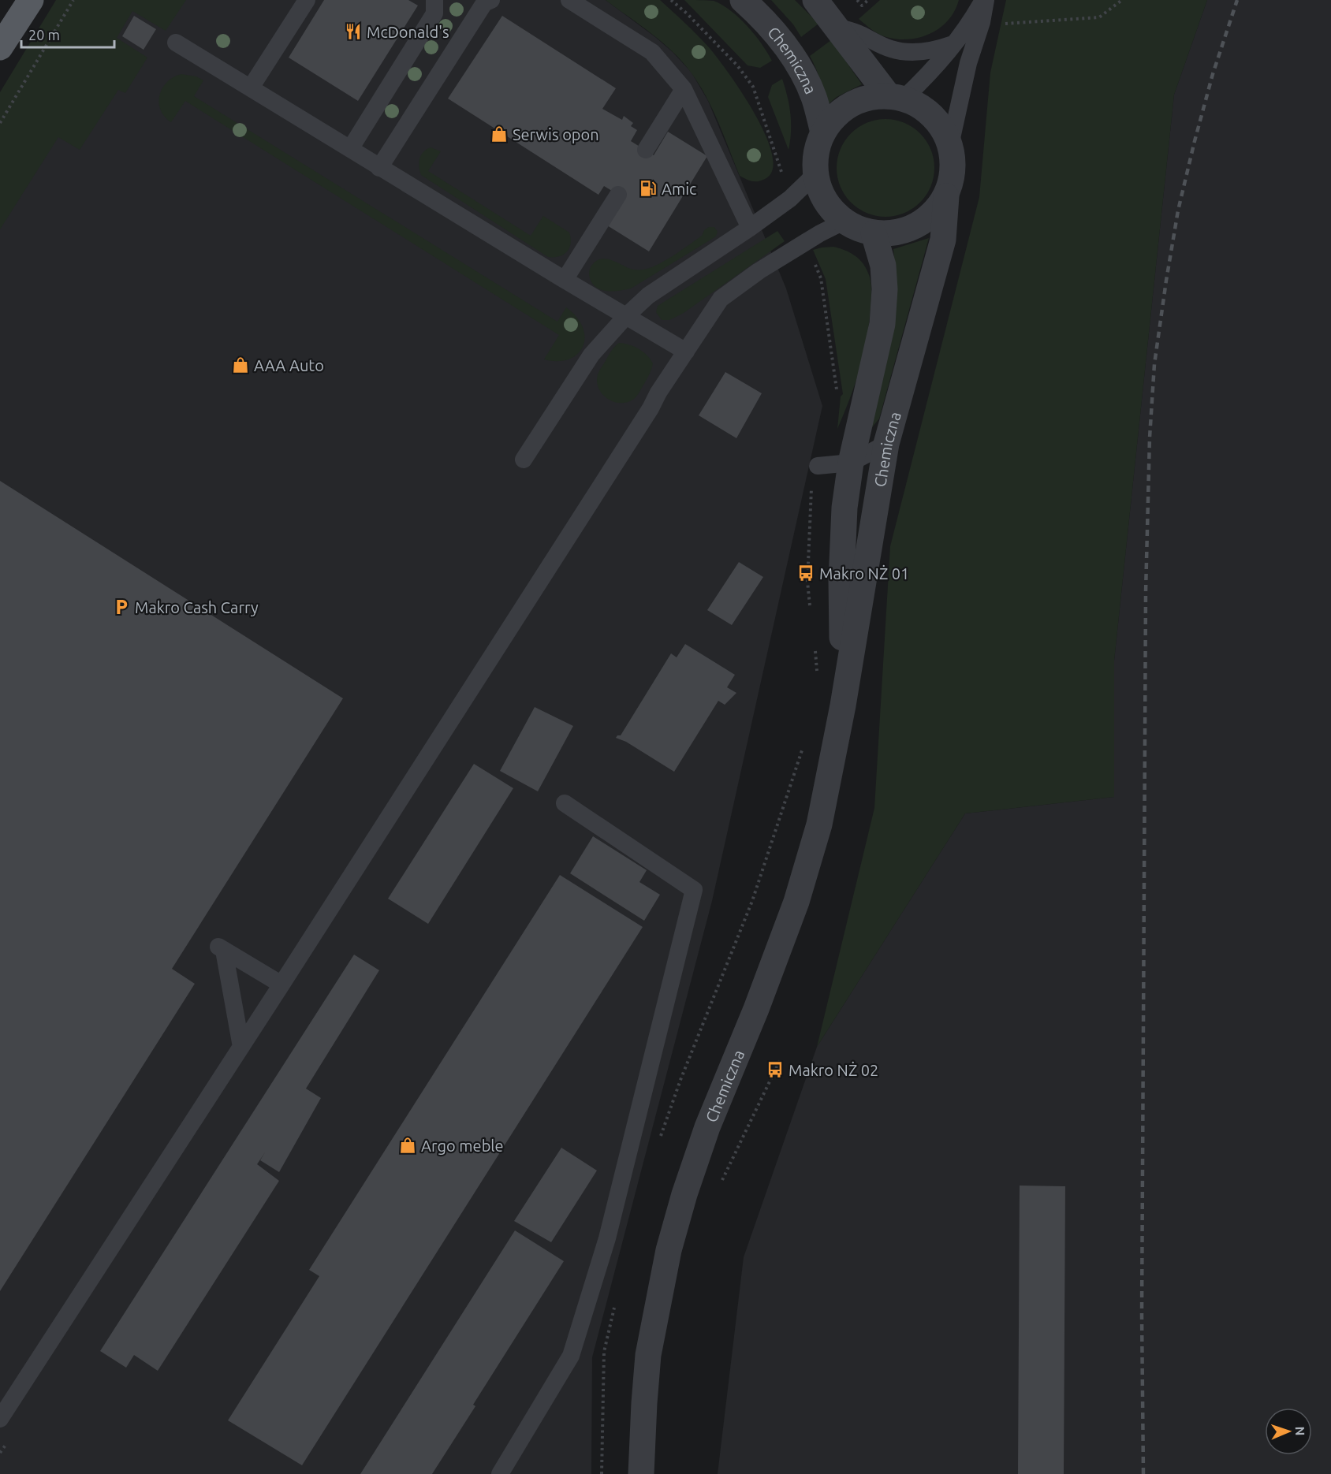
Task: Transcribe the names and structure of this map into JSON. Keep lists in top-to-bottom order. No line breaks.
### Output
{"streets":{"street":["Chemiczna"]},"places":{"restaurant":["McDonald's"],"shop":["Serwis opon","AAA Auto","Argo meble"],"fuel station":["Amic"],"bus stop":["Makro NŻ 01","Makro NŻ 02"],"parking":["Makro Cash Carry"]},"scale_bar":"20 m","north":"right"}
